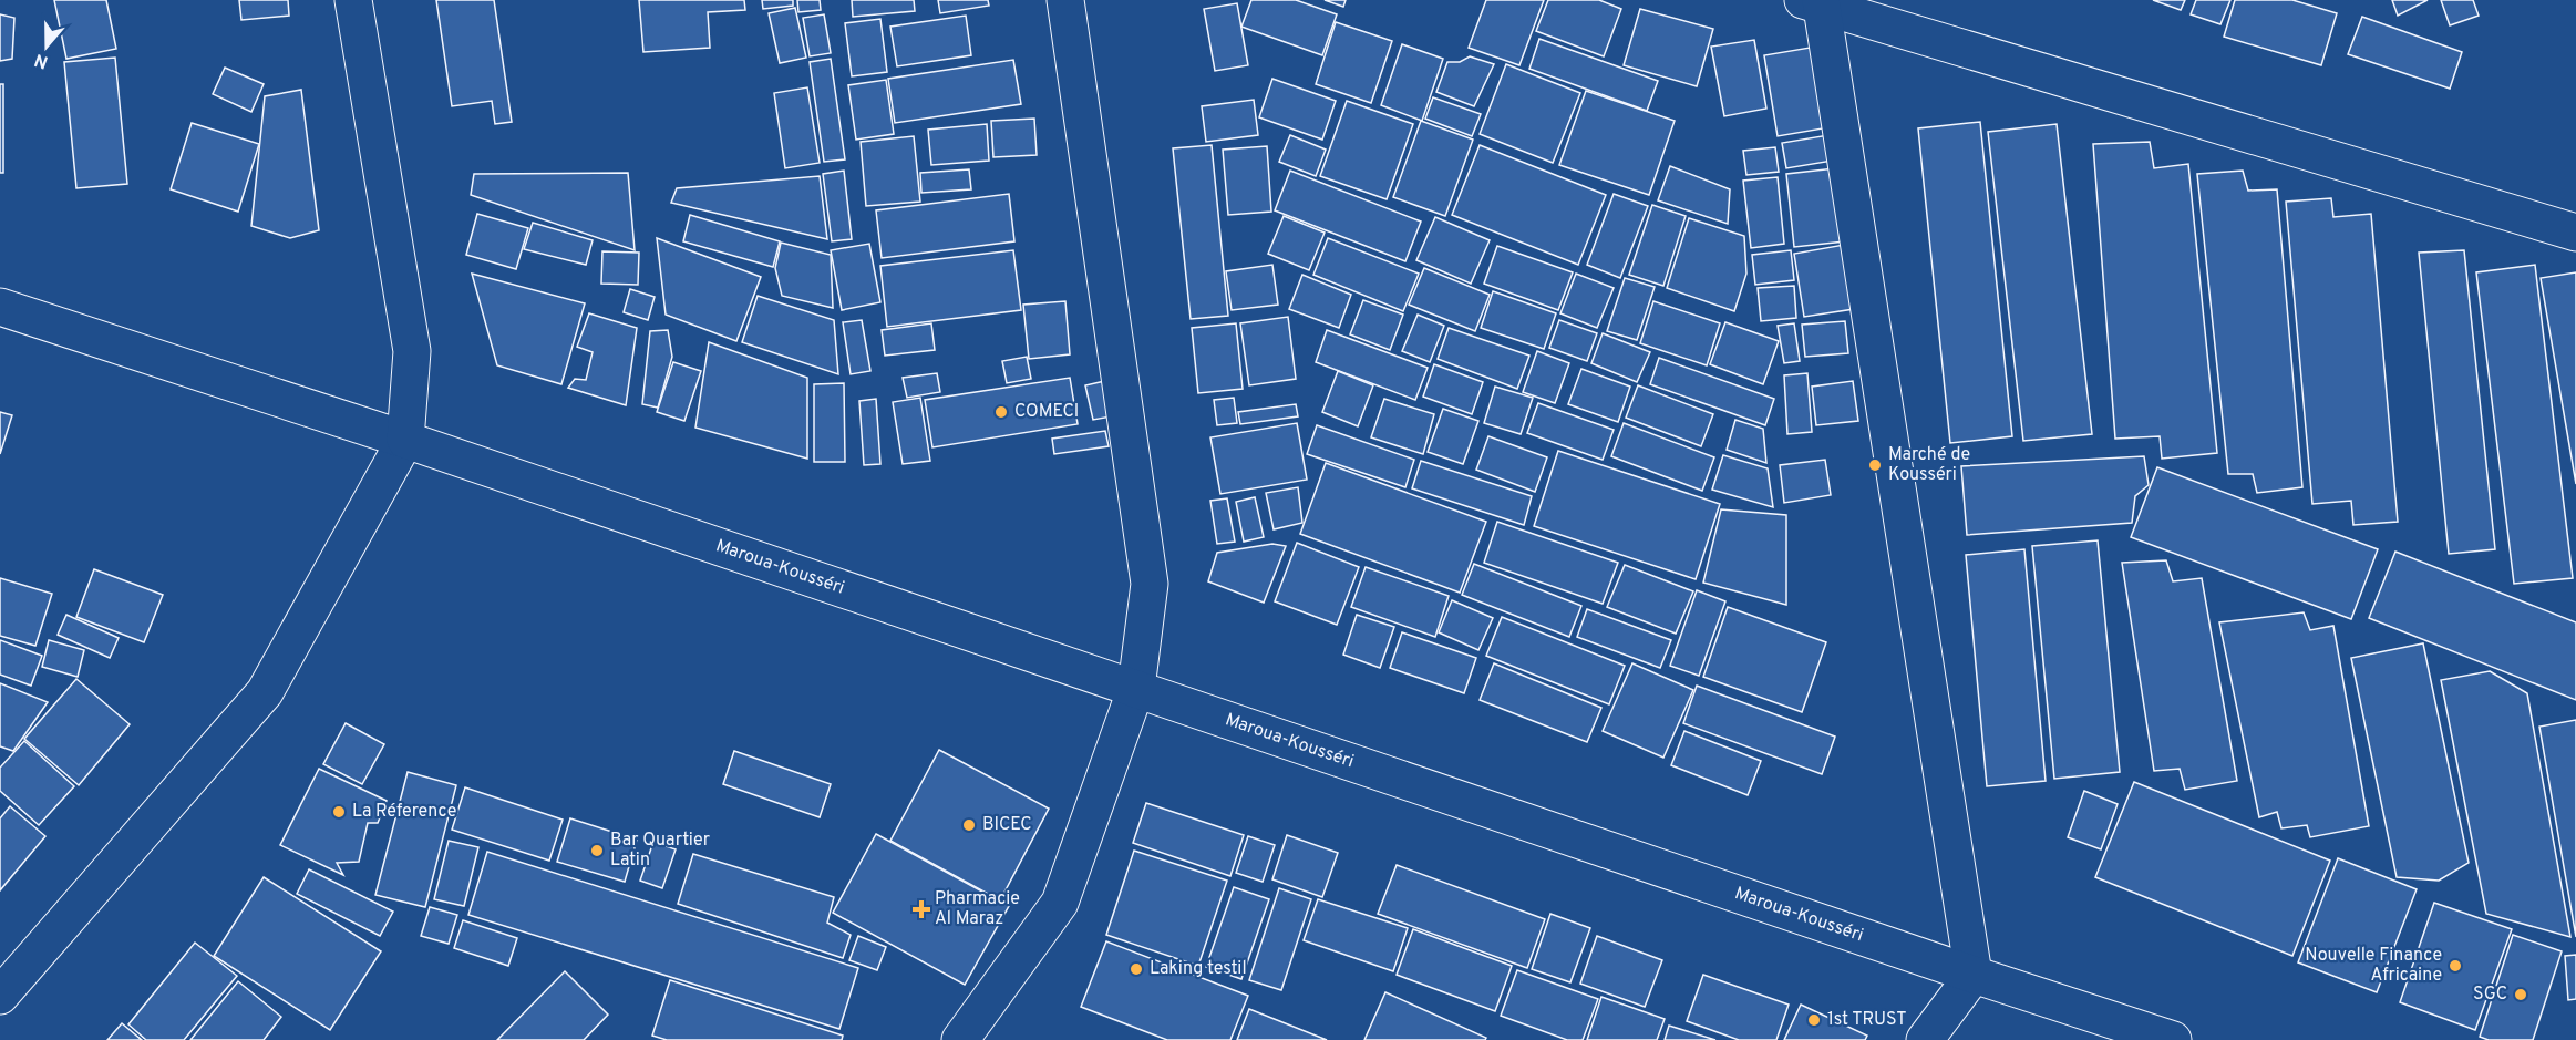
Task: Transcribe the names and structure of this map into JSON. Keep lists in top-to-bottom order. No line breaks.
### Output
{"streets":{"main road":["Maroua-Kousséri"]},"places":{"other":["COMECI","Marché de Kousséri","La Réference","BICEC","Bar Quartier Latin","Nouvelle Finance Africaine","Laking testil","SGC","1st TRUST"],"health":["Pharmacie Al Maraz"]},"north":"bottom"}
